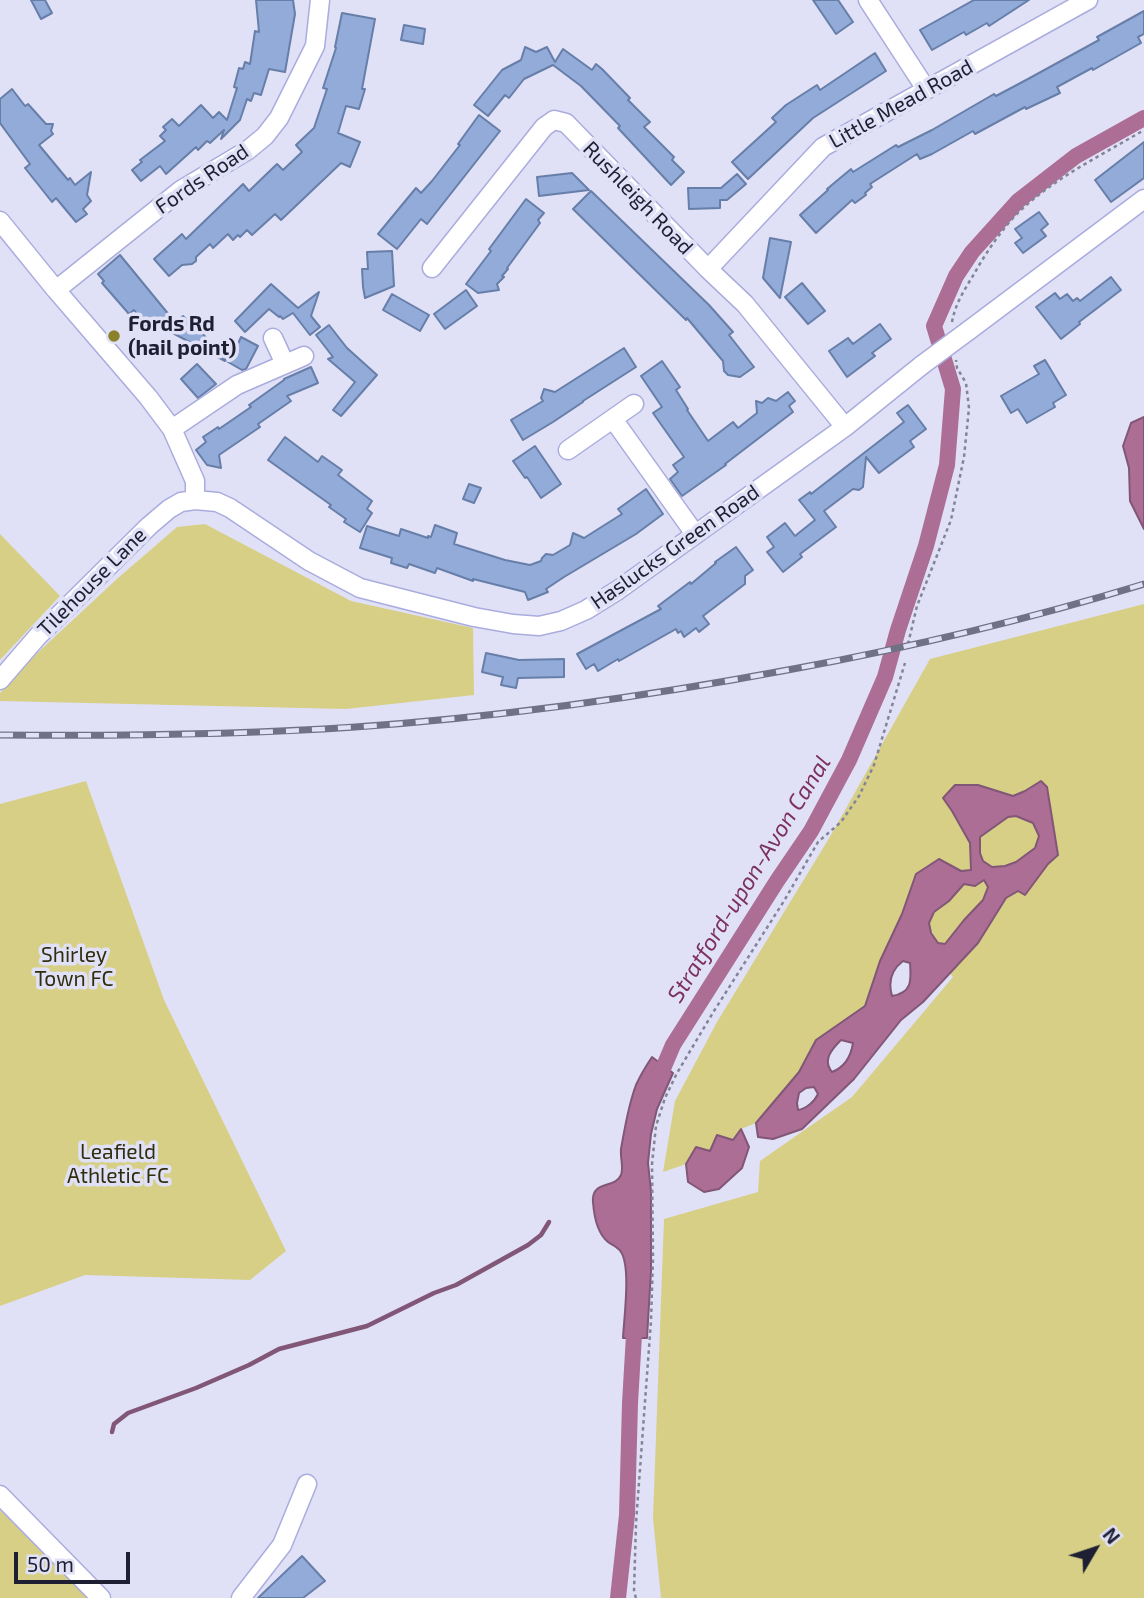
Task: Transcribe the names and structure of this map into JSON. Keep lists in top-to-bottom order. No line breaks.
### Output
{"streets":{"street":["Little Mead Road","Fords Road","Rushleigh Road","Haslucks Green Road","Tilehouse Lane"]},"crossings":[["Little Mead Road","Rushleigh Road"],["Rushleigh Road","Haslucks Green Road"],["Haslucks Green Road","Tilehouse Lane"]],"water":["Stratford-upon-Avon Canal"],"parks":["Shirley Town FC","Leafield Athletic FC"],"places":["Fords Rd (hail point)"],"scale_bar":"50 m","north":"top right"}
